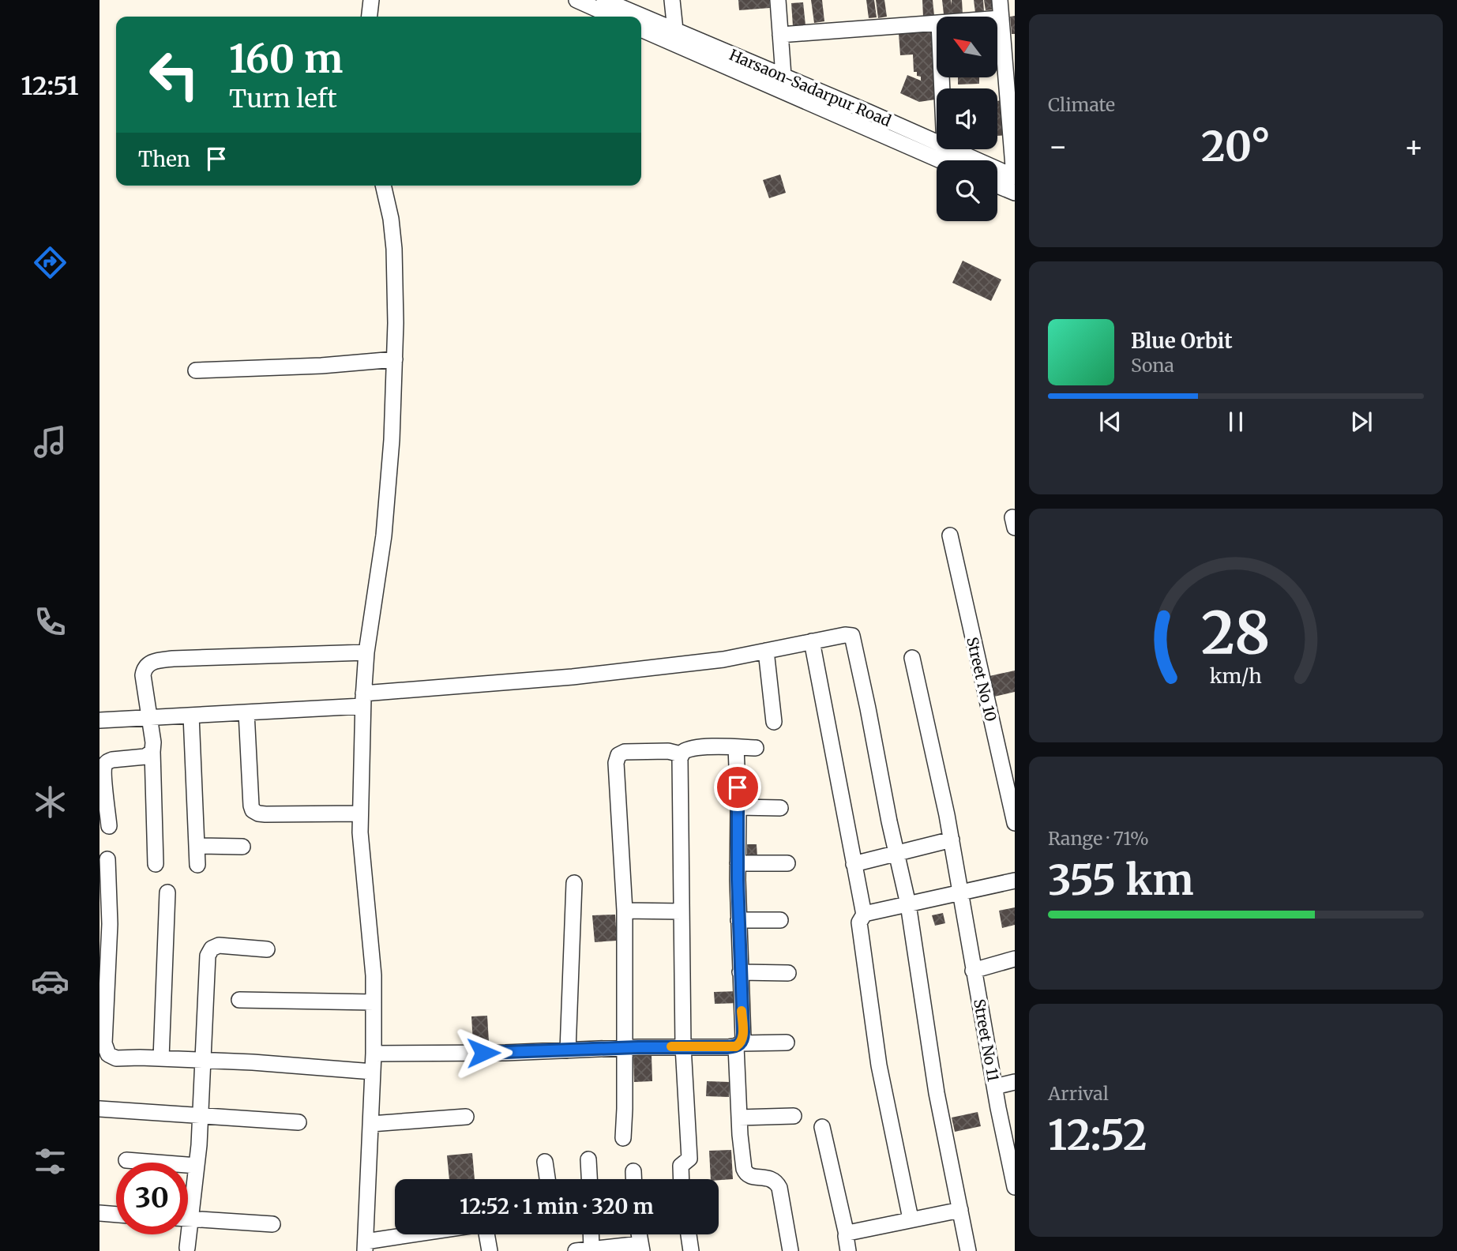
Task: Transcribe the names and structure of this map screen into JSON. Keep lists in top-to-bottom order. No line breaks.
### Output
{"streets":{"street":["Harsaon-Sadarpur Road","Street No 10","Street No 11"]},"north":"top left","page":{"tabs":"12:51","tile":["Climate",["Range · 71%","355 km"],["Arrival","12:52"]],"turn":["160 m","Turn left"],"heat":["−","20°","+"],"then":"Then","song":["Blue Orbit","Sona"],"limit":"30","trip":"12:52 · 1 min · 320 m","gauge":["28","km/h"]}}
